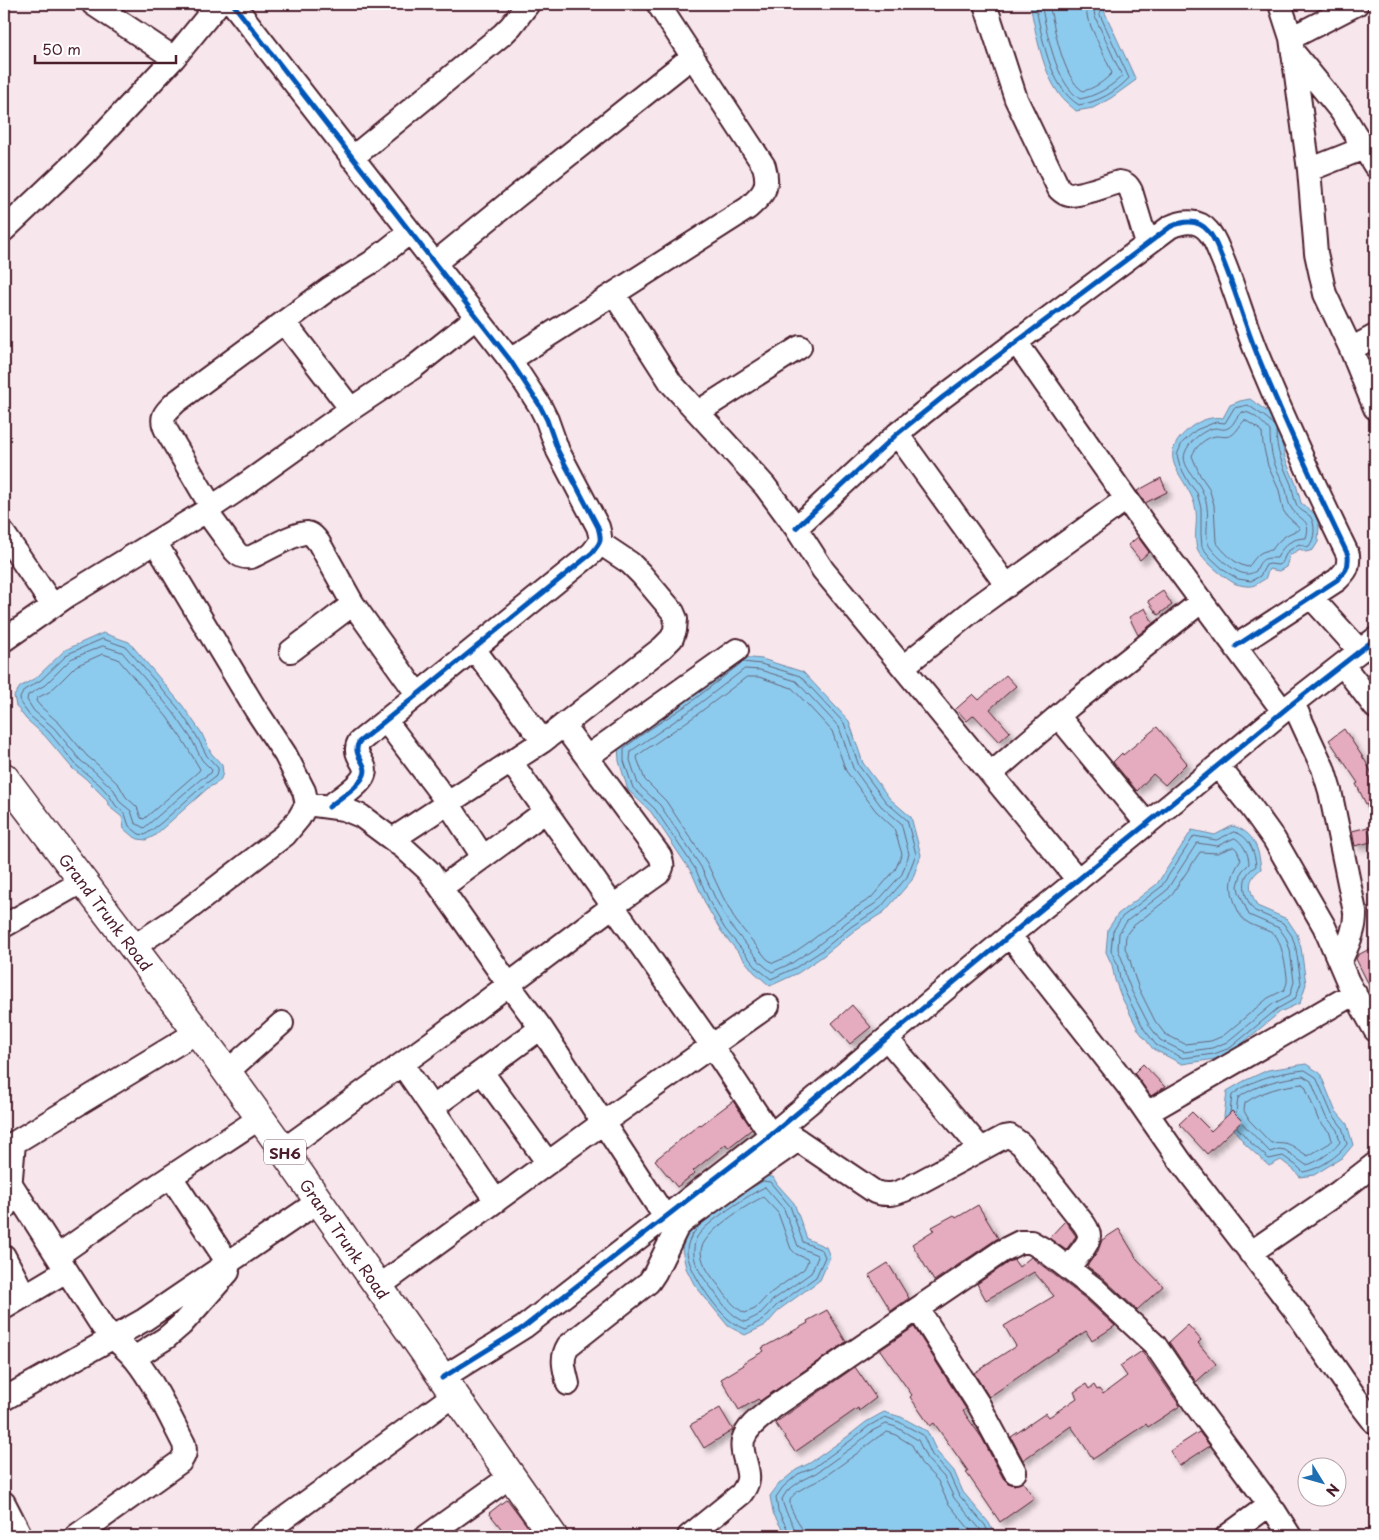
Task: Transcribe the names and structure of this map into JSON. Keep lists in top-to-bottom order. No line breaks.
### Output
{"streets":{"main road":["Grand Trunk Road","SH6"]},"scale_bar":"50 m","north":"bottom right"}
